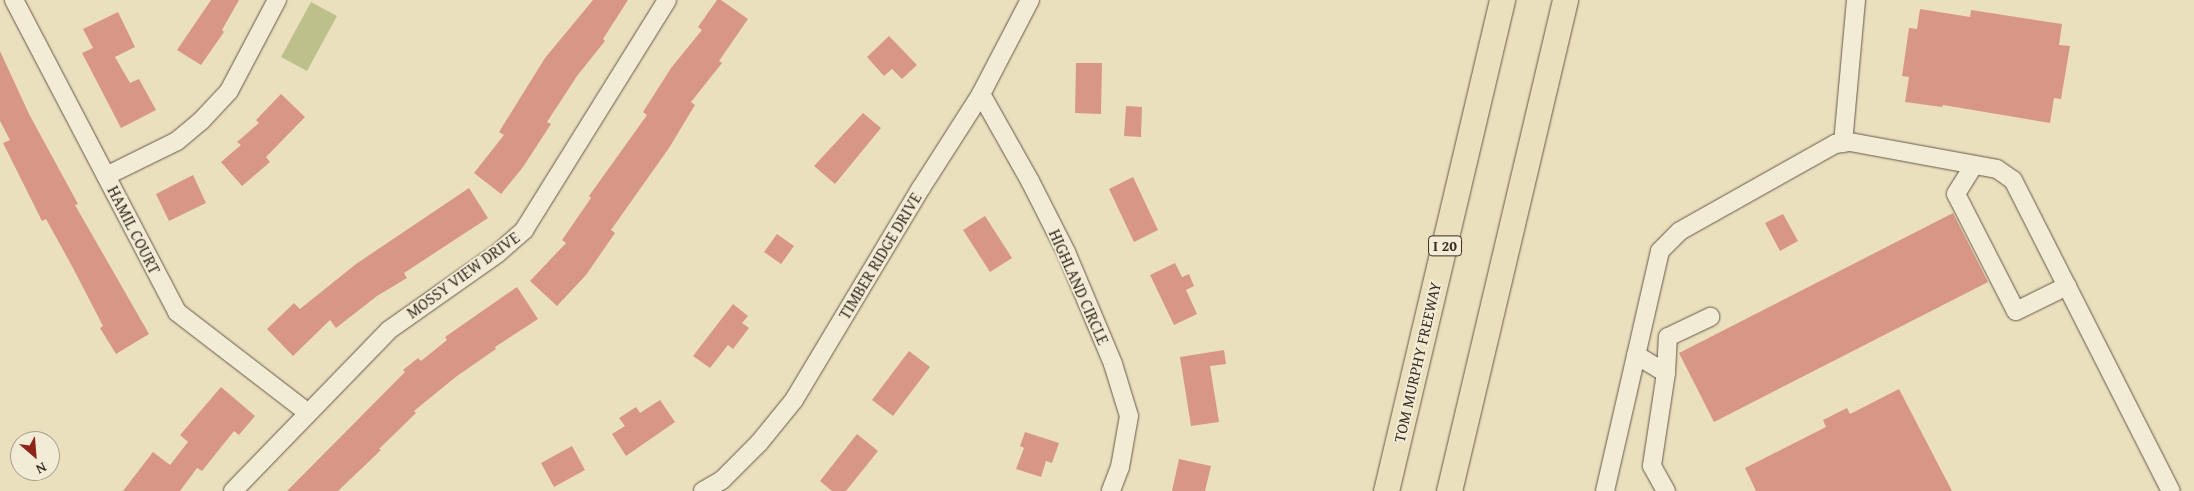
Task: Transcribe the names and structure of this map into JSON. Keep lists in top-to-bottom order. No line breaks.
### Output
{"streets":{"highway":["I 20","TOM MURPHY FREEWAY"],"street":["HAMIL COURT","TIMBER RIDGE DRIVE","MOSSY VIEW DRIVE","HIGHLAND CIRCLE"]},"crossings":[["HAMIL COURT","MOSSY VIEW DRIVE"],["TIMBER RIDGE DRIVE","HIGHLAND CIRCLE"]],"north":"bottom right"}
